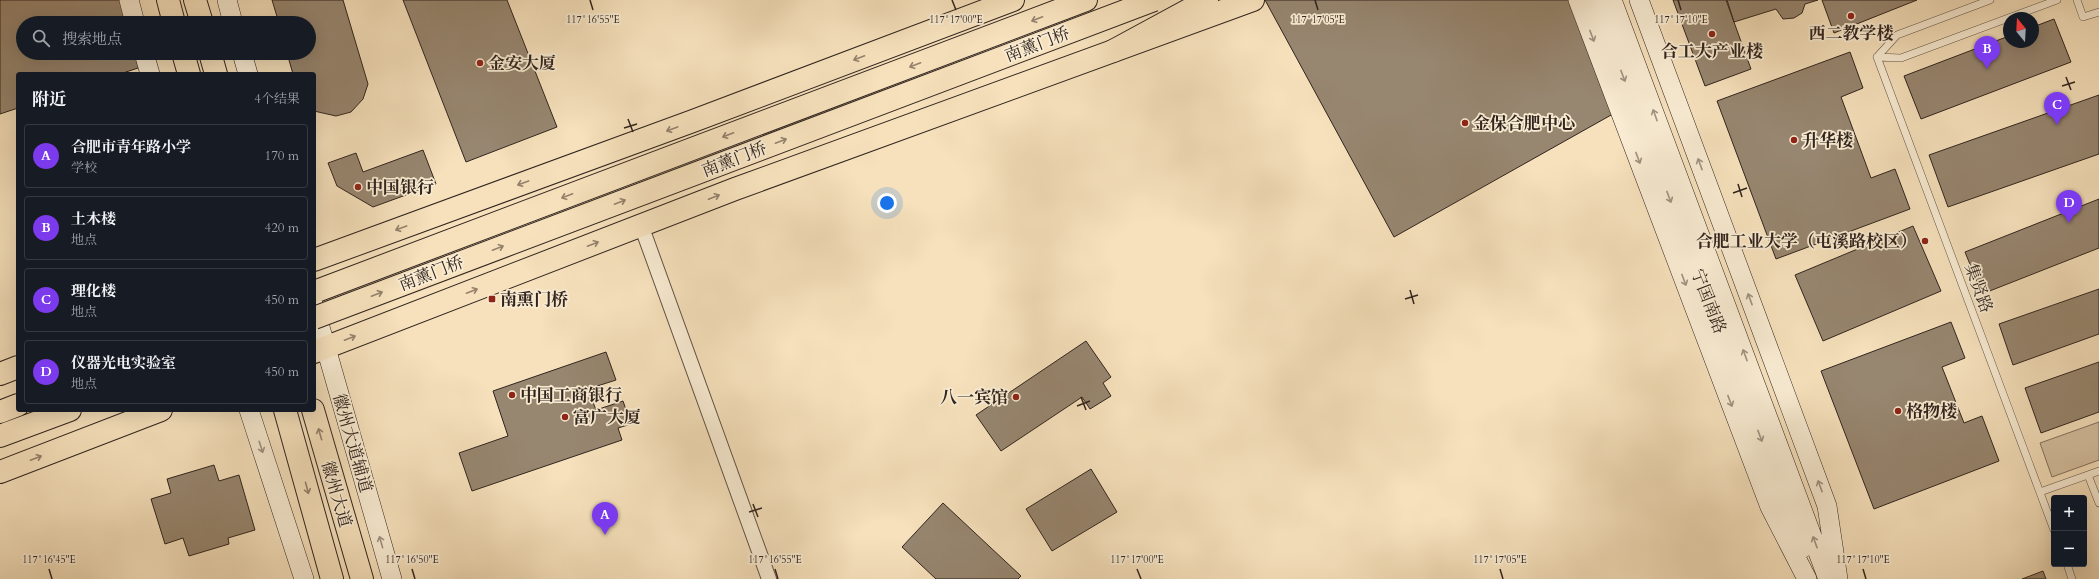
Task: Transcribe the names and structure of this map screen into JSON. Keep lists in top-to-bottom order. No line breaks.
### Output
{"streets":{"main road":["南薰门桥","宁国南路","徽州大道辅道","徽州大道"],"lane":["集贤路"]},"places":{"other":["西二教学楼","合工大产业楼","金安大厦","金保合肥中心","升华楼","中国银行","合肥工业大学（屯溪路校区）","中国工商银行","八一宾馆","格物楼","富广大厦"],"transit":["南熏门桥"]},"north":"top","page":{"search":"搜索地点","pins":["B","C","D","A"],"heading":["附近","4个结果"],"list":[{"mark":"A","name":"合肥市青年路小学","note":"学校","value":"170 m"},{"mark":"B","name":"土木楼","note":"地点","value":"420 m"},{"mark":"C","name":"理化楼","note":"地点","value":"450 m"},{"mark":"D","name":"仪器光电实验室","note":"地点","value":"450 m"}],"map_buttons":["+","−"]},"coordinates":["117°16'55\"E","117°17'00\"E","117°17'05\"E","117°17'10\"E","117°16'45\"E","117°16'50\"E"]}
